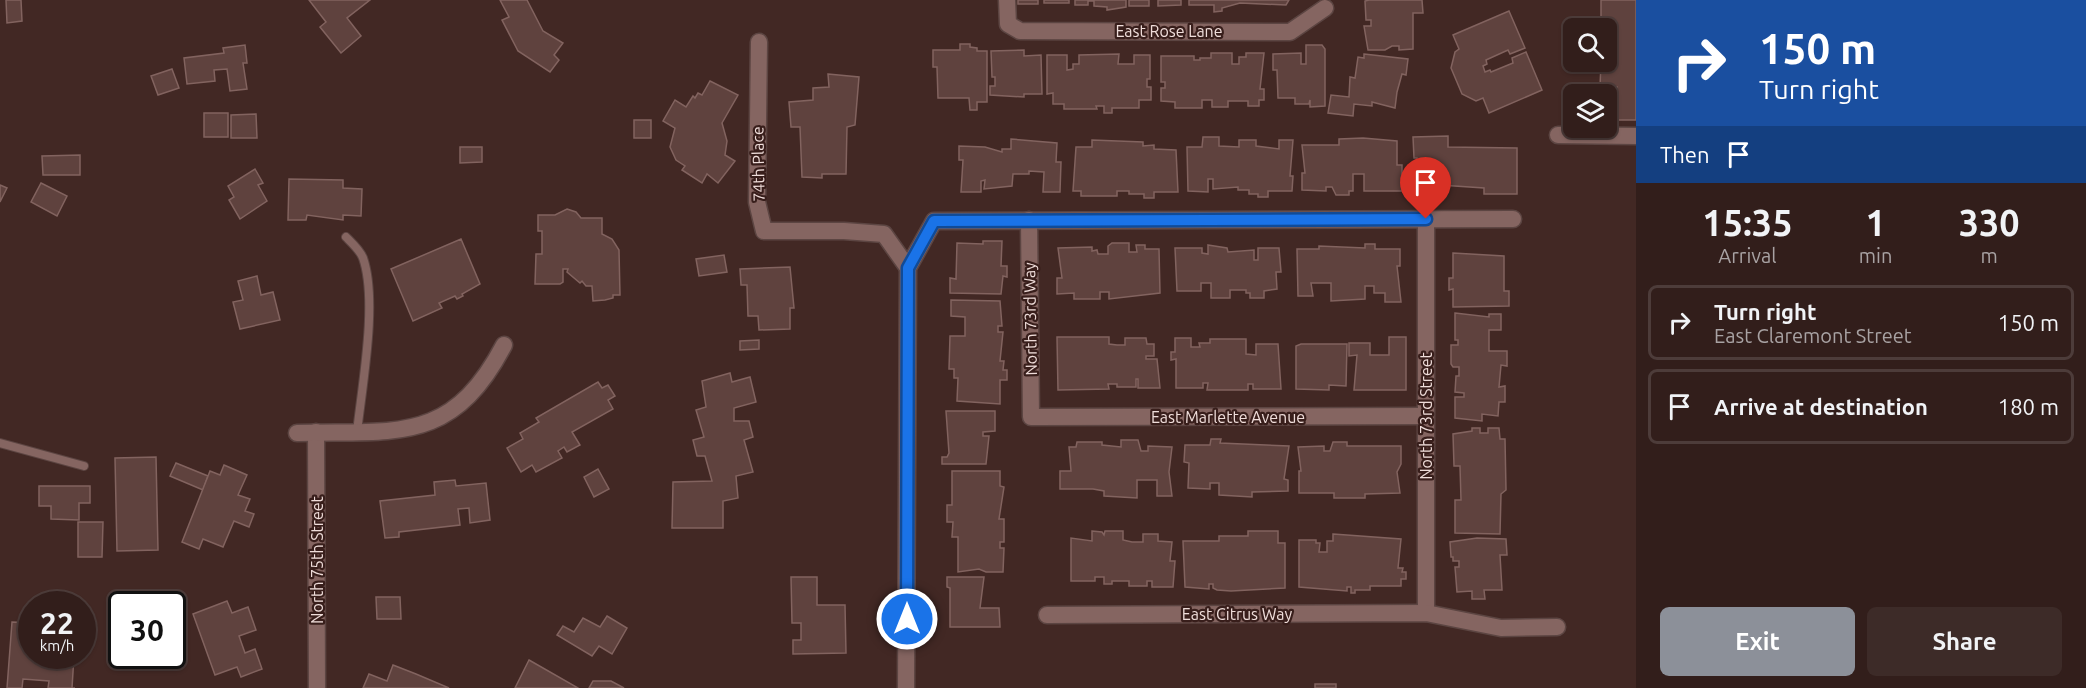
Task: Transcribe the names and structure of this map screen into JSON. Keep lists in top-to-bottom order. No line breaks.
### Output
{"streets":{"street":["East Rose Lane","74th Place","North 73rd Way","North 73rd Street","East Marlette Avenue","North 75th Street","East Citrus Way"]},"crossings":[["North 73rd Way","East Marlette Avenue"],["North 73rd Street","East Marlette Avenue"],["North 73rd Street","East Citrus Way"]],"page":{"turn":["150 m","Turn right"],"then":"Then","eta":["15:35","Arrival","1","min","330","m"],"list":[{"name":"Turn right","note":"East Claremont Street","value":"150 m"},{"name":"Arrive at destination","value":"180 m"}],"speed":"22 km/h","limit":"30","buttons":["Exit","Share"]}}
